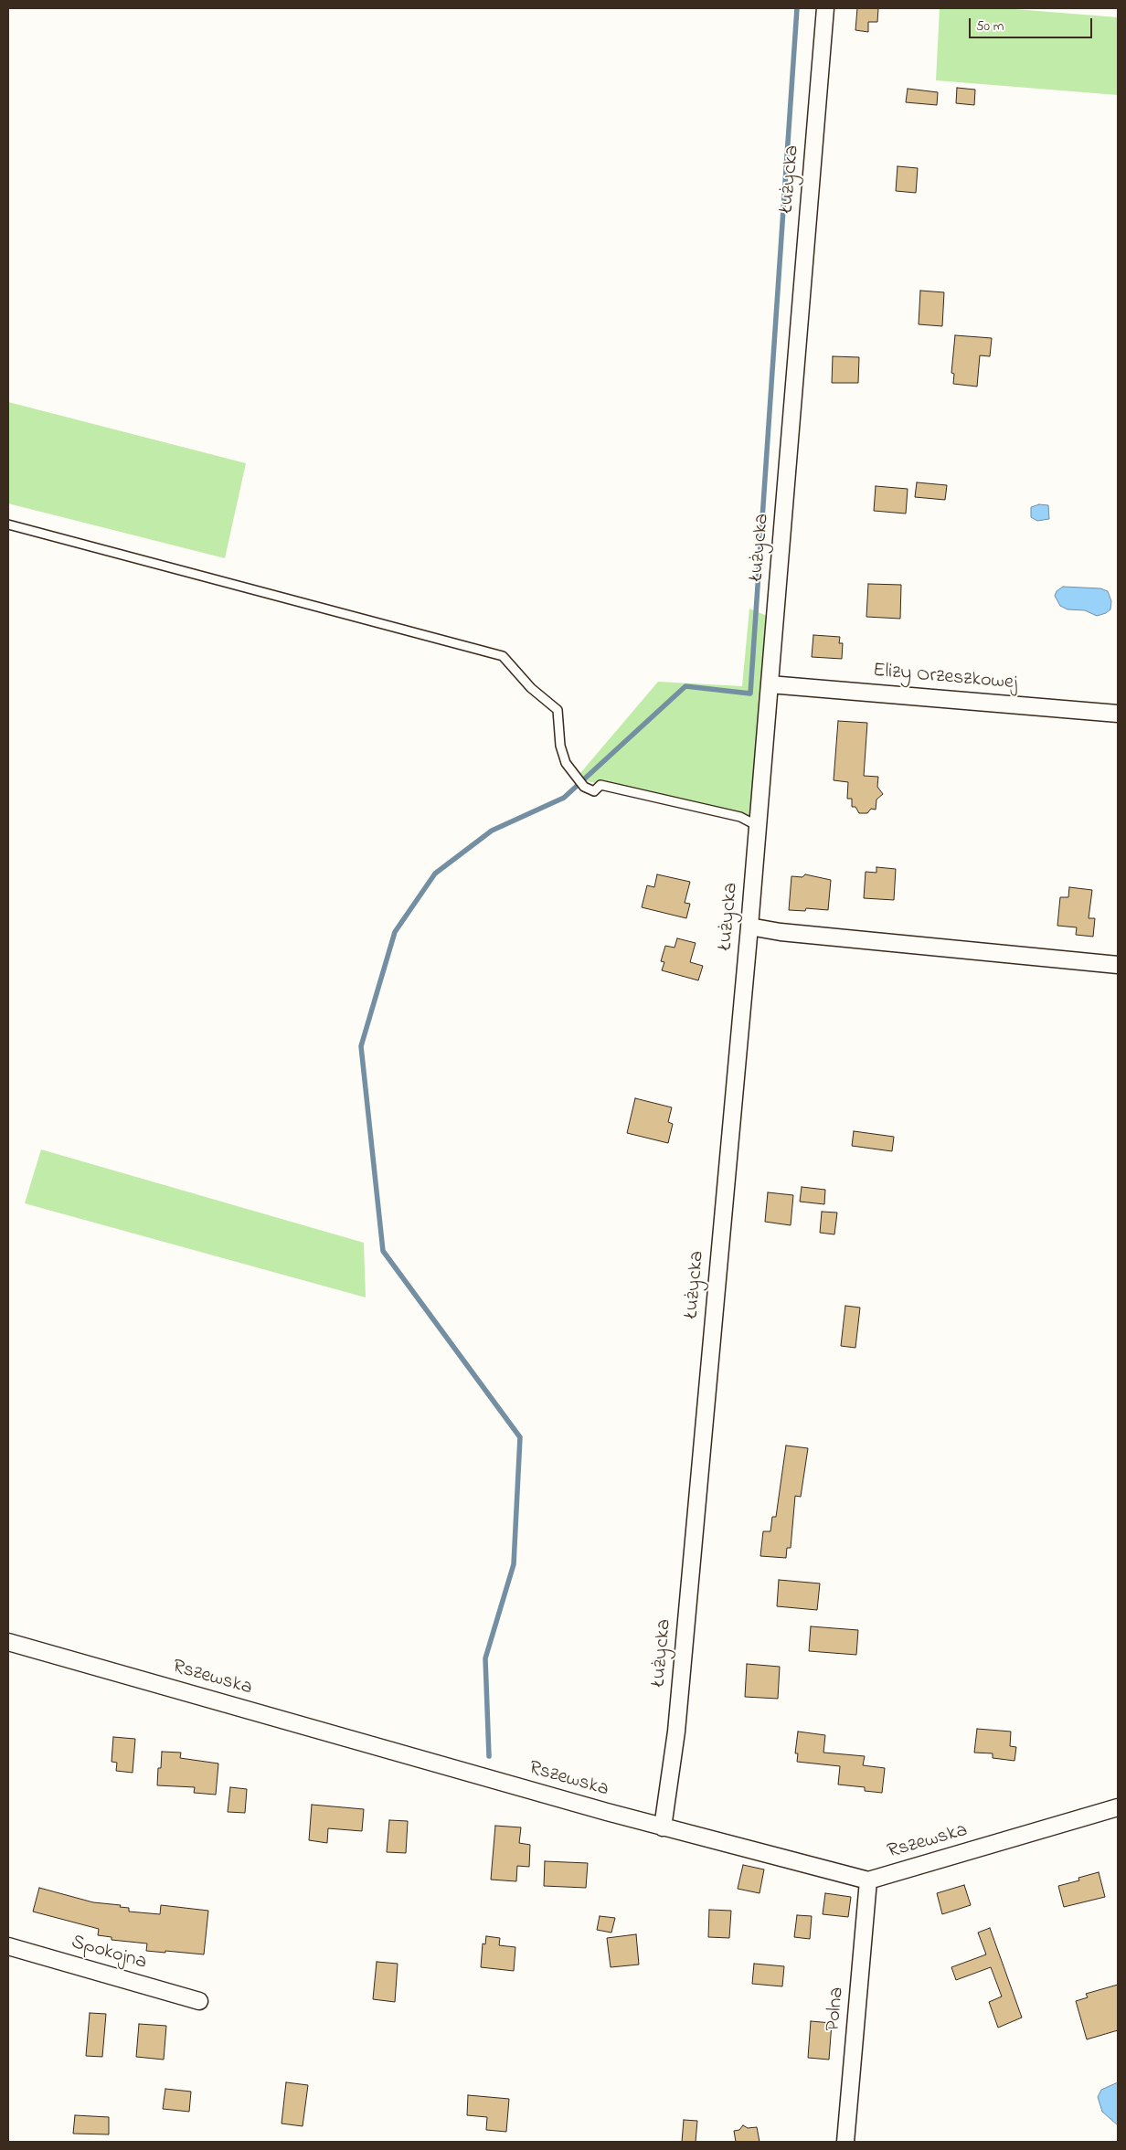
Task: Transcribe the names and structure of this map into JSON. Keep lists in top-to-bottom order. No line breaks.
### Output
{"streets":{"street":["Łużycka","Elizy Orzeszkowej","Rszewska","Spokojna","Polna"]},"crossings":[["Łużycka","Elizy Orzeszkowej"],["Łużycka","Rszewska"],["Rszewska","Polna"]],"scale_bar":"50 m"}
